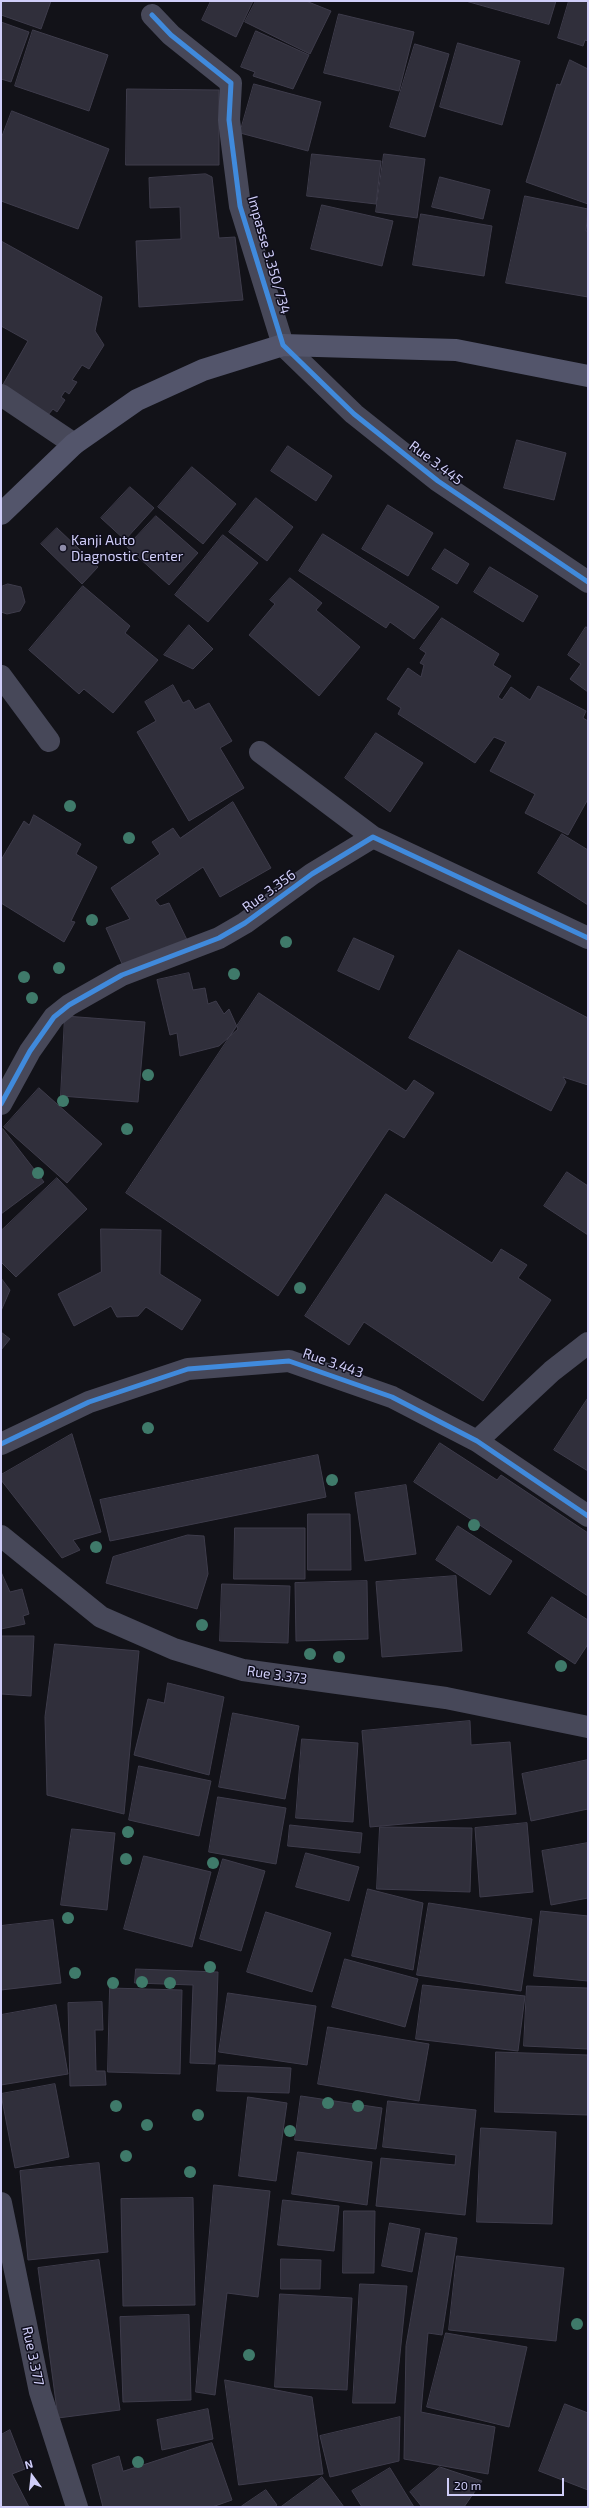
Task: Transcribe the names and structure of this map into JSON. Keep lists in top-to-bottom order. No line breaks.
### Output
{"streets":{"street":["Impasse 3.350/734","Rue 3.445","Rue 3.356","Rue 3.443","Rue 3.373","Rue 3.377"]},"crossings":[["Impasse 3.350/734","Rue 3.445"]],"places":["Kanji Auto Diagnostic Center"],"scale_bar":"20 m","north":"top"}
